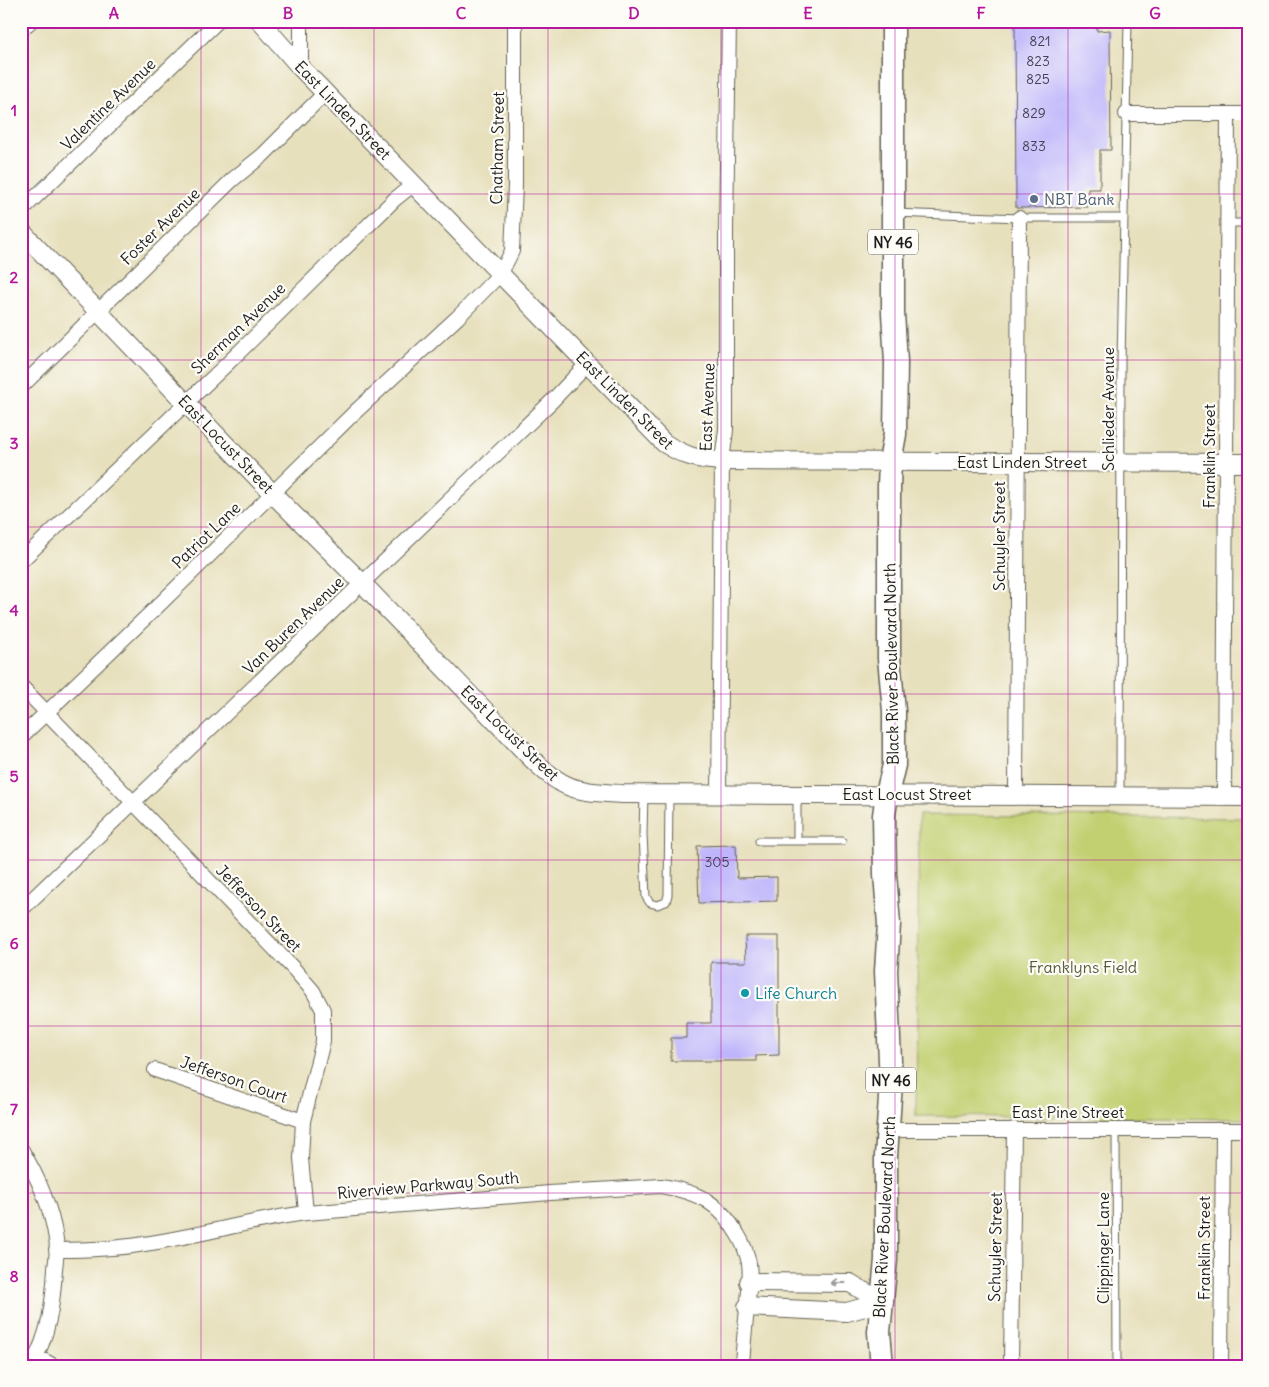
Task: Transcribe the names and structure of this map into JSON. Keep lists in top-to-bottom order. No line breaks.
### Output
{"streets":{"main road":["NY 46","Black River Boulevard North"],"street":["Valentine Avenue","East Linden Street","Chatham Street","Foster Avenue","Sherman Avenue","East Avenue","East Locust Street","Franklin Street","Patriot Lane","Schuyler Street","Van Buren Avenue","Jefferson Street","Jefferson Court","East Pine Street","Riverview Parkway South"],"lane":["Schlieder Avenue","Clippinger Lane"]},"crossings":[["East Linden Street","Chatham Street"],["East Linden Street","Foster Avenue"],["East Linden Street","Sherman Avenue"],["East Linden Street","East Avenue"],["East Linden Street","Schlieder Avenue"],["East Linden Street","Franklin Street"],["East Linden Street","Patriot Lane"],["East Linden Street","Schuyler Street"],["East Linden Street","Van Buren Avenue"],["East Linden Street","Black River Boulevard North"],["Chatham Street","Patriot Lane"],["Foster Avenue","East Locust Street"],["Sherman Avenue","East Locust Street"],["East Avenue","East Locust Street"],["Schlieder Avenue","East Locust Street"],["East Locust Street","Franklin Street"],["East Locust Street","Patriot Lane"],["East Locust Street","Schuyler Street"],["East Locust Street","Van Buren Avenue"],["East Locust Street","Black River Boulevard North"],["Franklin Street","East Pine Street"],["Patriot Lane","Jefferson Street"],["Schuyler Street","East Pine Street"],["Van Buren Avenue","Jefferson Street"],["Black River Boulevard North","East Pine Street"],["Jefferson Street","Jefferson Court"],["Jefferson Street","Riverview Parkway South"],["East Pine Street","Clippinger Lane"]],"parks":["Franklyns Field"],"places":["NBT Bank","Life Church"],"house_numbers":["821","823","825","829","833","305"],"grid":{"columns":["A","B","C","D","E","F","G"],"rows":["1","2","3","4","5","6","7","8"]}}
